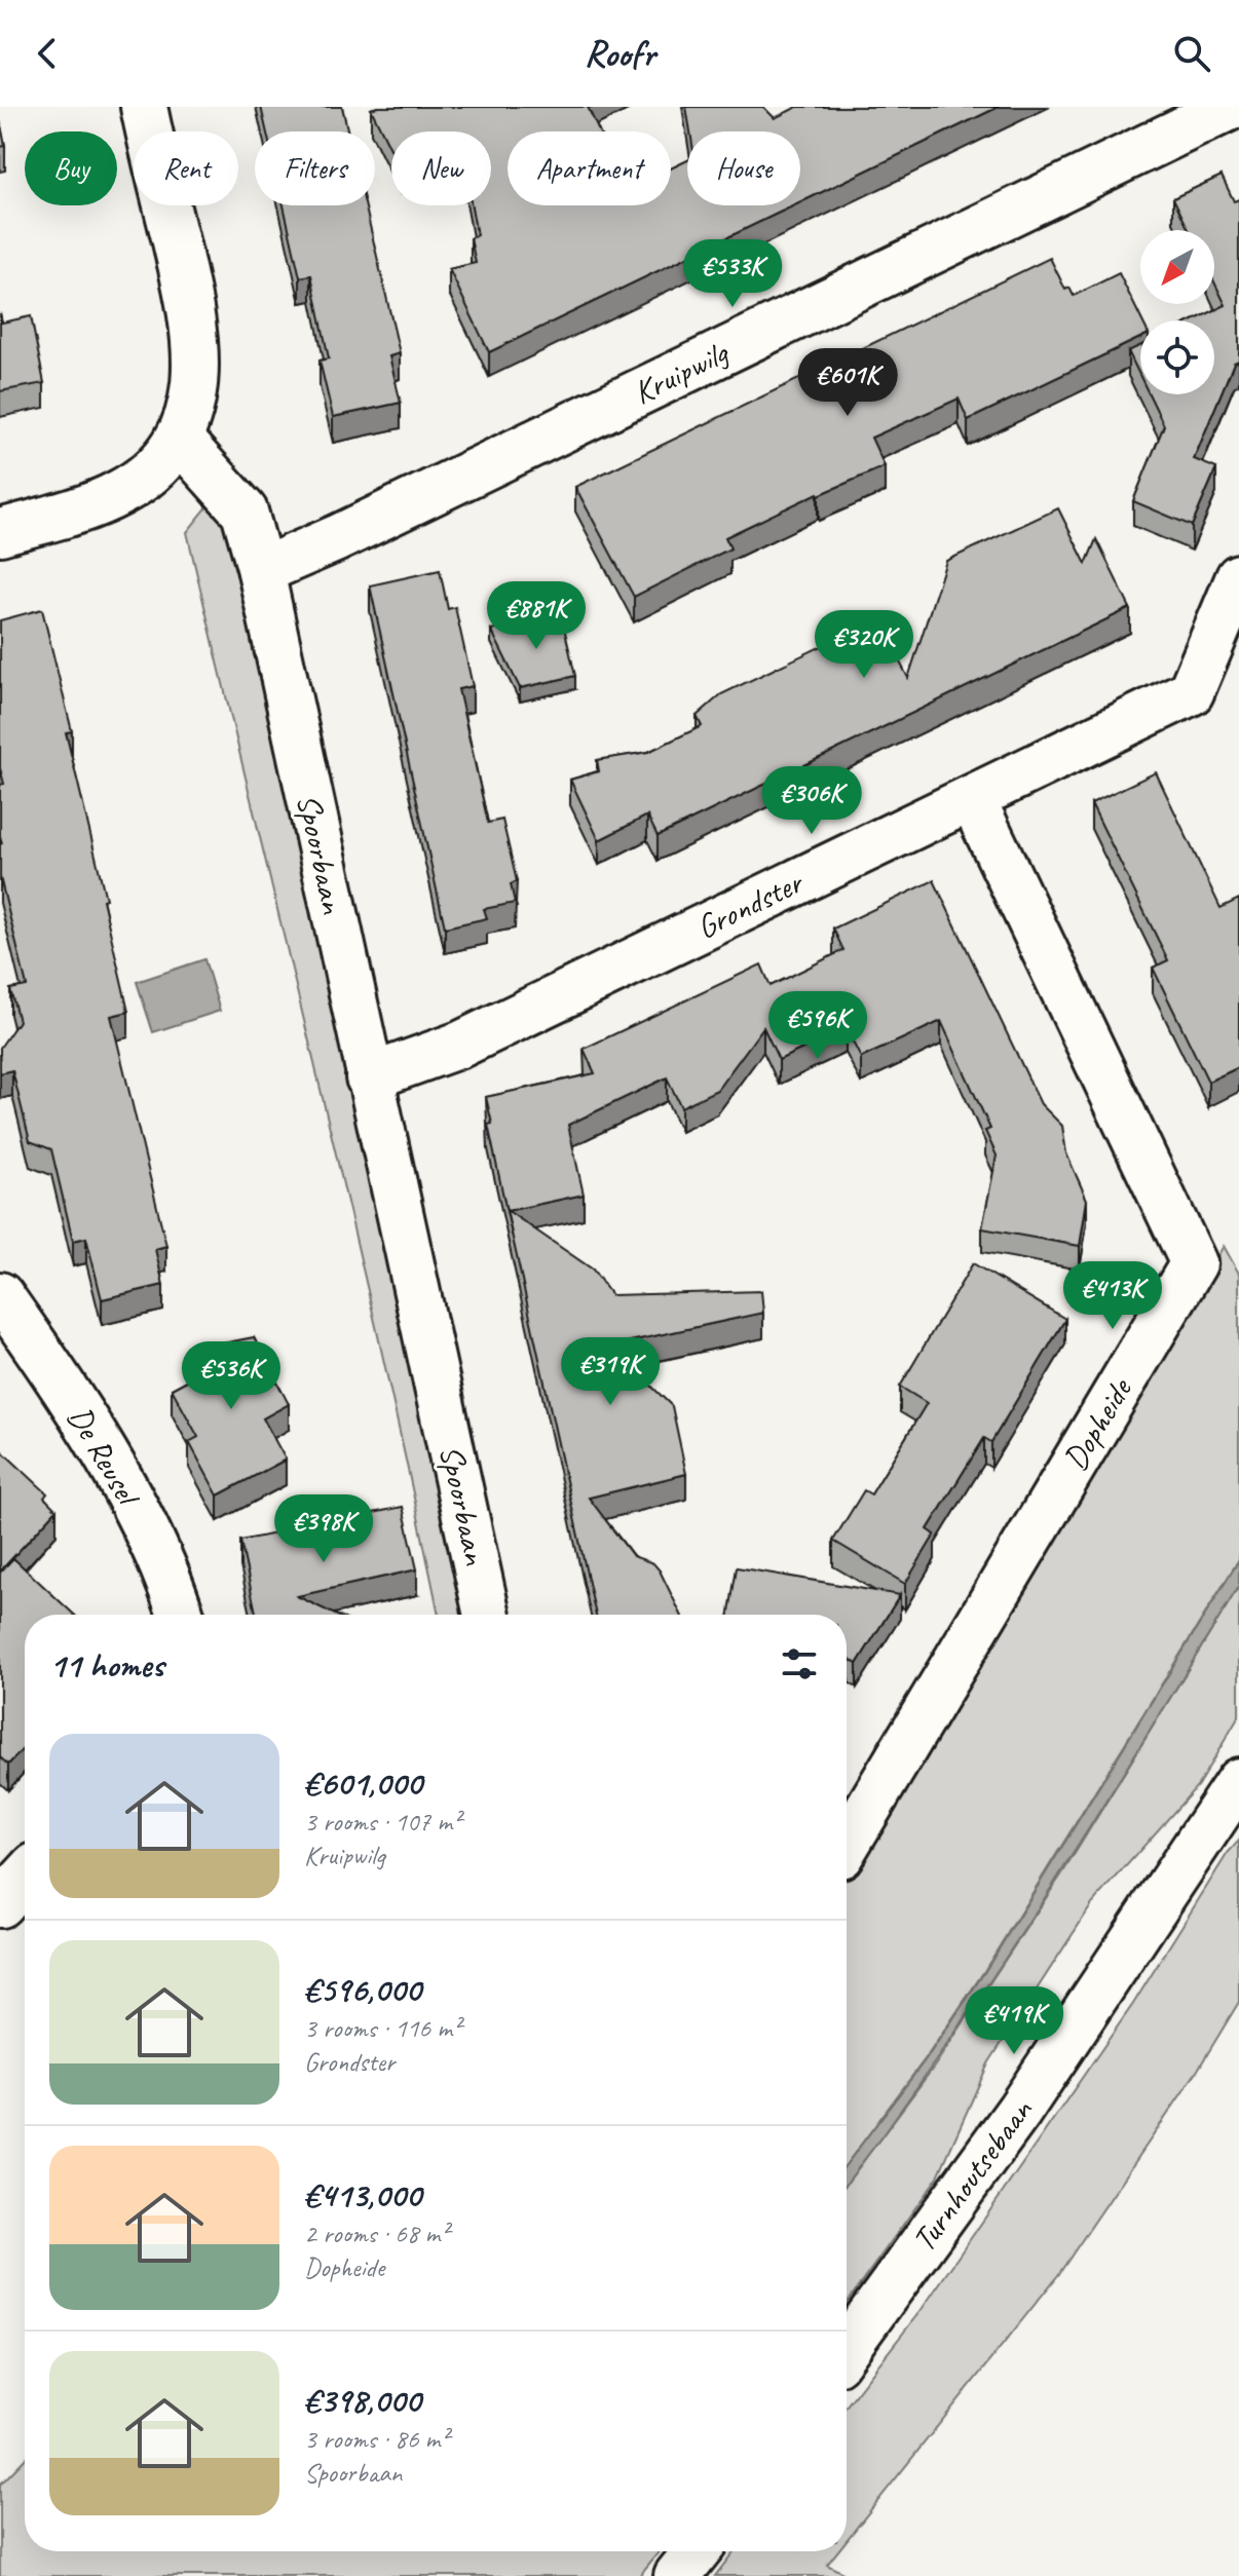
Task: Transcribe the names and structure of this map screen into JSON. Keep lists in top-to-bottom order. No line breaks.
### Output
{"streets":{"street":["Kruipwilg","Spoorbaan","Grondster","Dopheide","De Reusel","Turnhoutsebaan"]},"crossings":[["Kruipwilg","Spoorbaan"],["Spoorbaan","Grondster"],["Grondster","Dopheide"]],"north":"bottom left","page":{"header":"Roofr","chip":["Buy","Rent","Filters","New","Apartment","House"],"price":["€533K","€601K","€881K","€320K","€306K","€596K","€413K","€319K","€536K","€398K","€419K"],"heading":"11 homes","list":[{"name":"€601,000","note":"3 rooms · 107 m² · Kruipwilg"},{"name":"€596,000","note":"3 rooms · 116 m² · Grondster"},{"name":"€413,000","note":"2 rooms · 68 m² · Dopheide"},{"name":"€398,000","note":"3 rooms · 86 m² · Spoorbaan"}]}}
